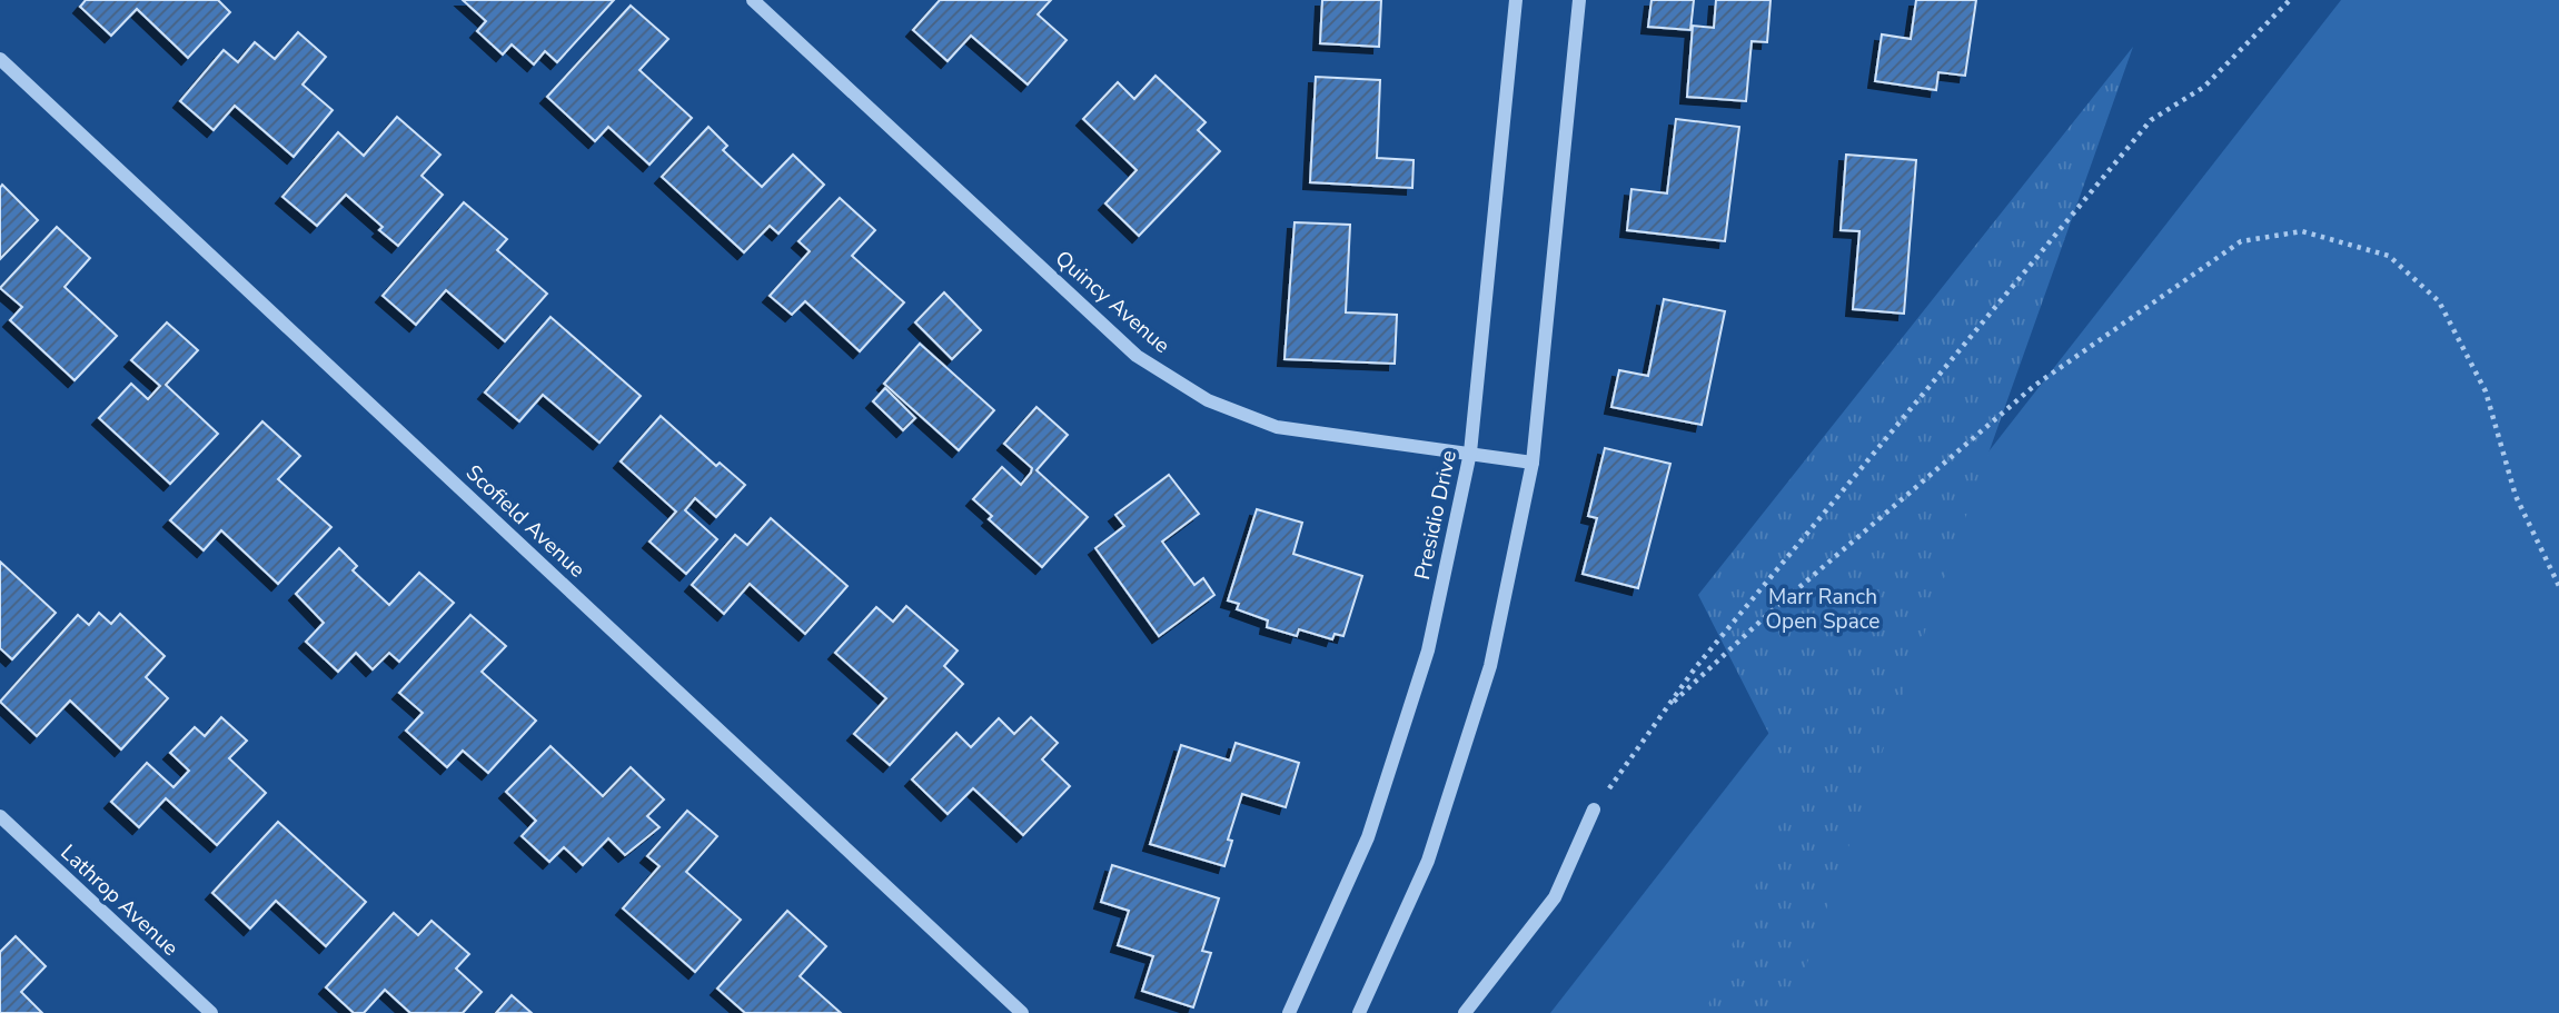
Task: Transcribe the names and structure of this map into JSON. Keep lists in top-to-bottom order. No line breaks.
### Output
{"streets":{"street":["Quincy Avenue","Presidio Drive","Scofield Avenue","Lathrop Avenue"]},"crossings":[["Quincy Avenue","Presidio Drive"]],"parks":["Marr Ranch Open Space"]}
